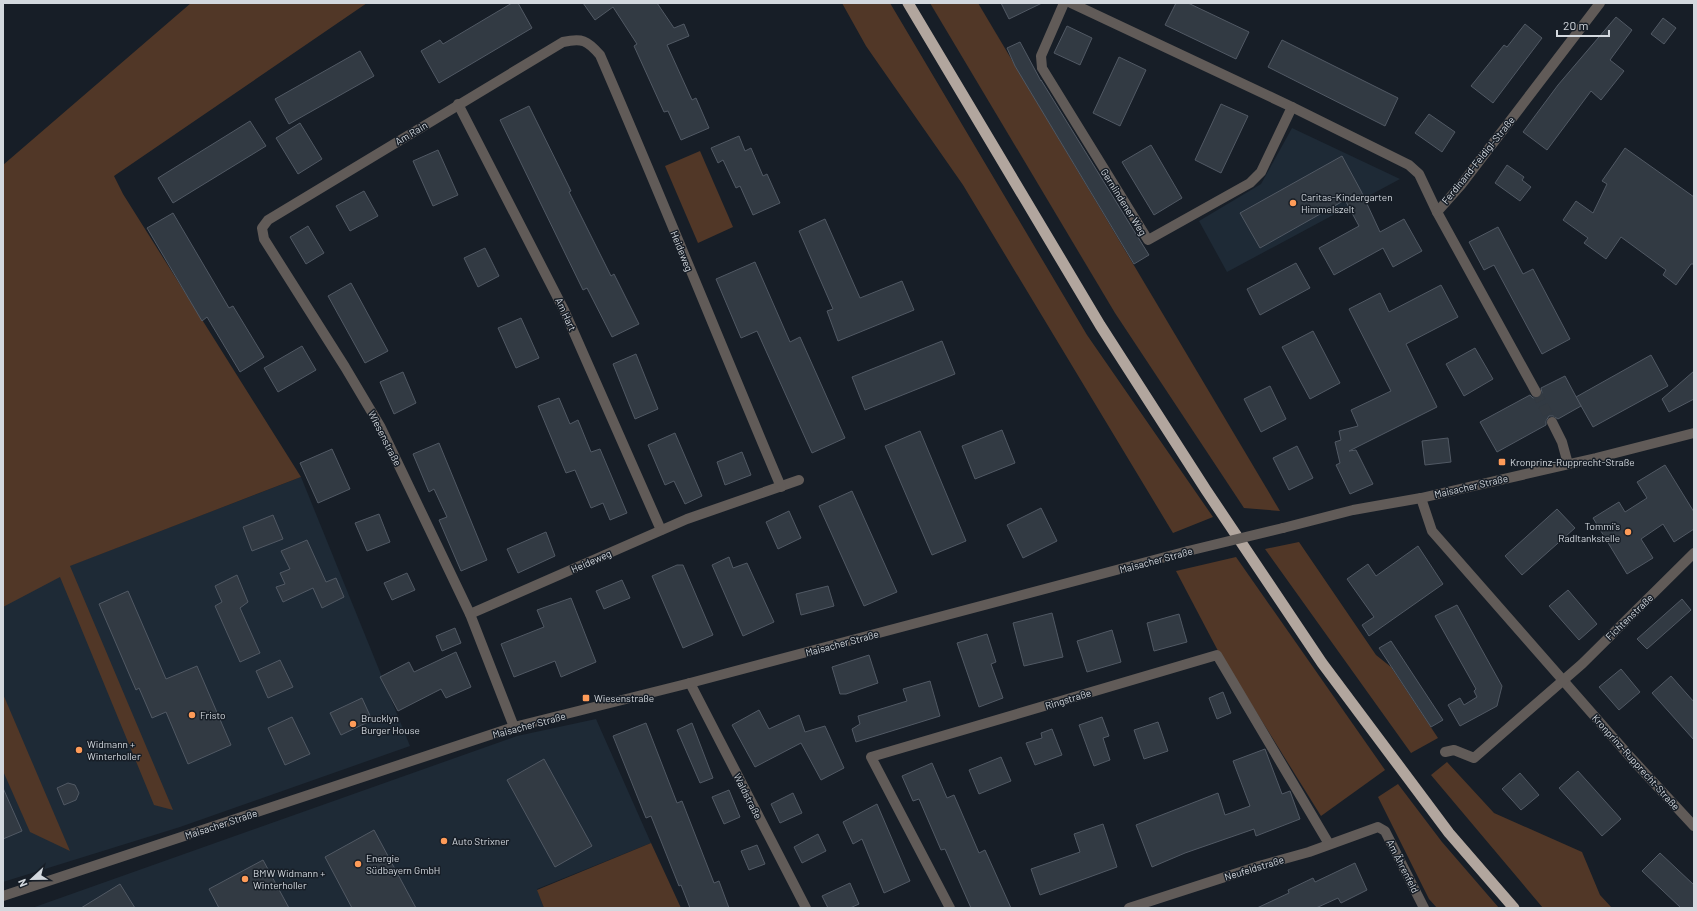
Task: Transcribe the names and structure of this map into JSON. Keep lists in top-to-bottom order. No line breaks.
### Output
{"streets":{"street":["Am Rain","Ferdinand-Feldigl-Straße","Gernlindener Weg","Heideweg","Am Hart","Wiesenstraße","Maisacher Straße","Fichtenstraße","Ringstraße","Kronprinz-Rupprecht-Straße","Waldstraße","Am Ährenfeld","Neufeldstraße"]},"crossings":[["Am Rain","Heideweg"],["Am Rain","Am Hart"],["Am Rain","Wiesenstraße"],["Heideweg","Am Hart"],["Heideweg","Wiesenstraße"],["Wiesenstraße","Maisacher Straße"],["Maisacher Straße","Kronprinz-Rupprecht-Straße"],["Maisacher Straße","Waldstraße"],["Fichtenstraße","Kronprinz-Rupprecht-Straße"],["Ringstraße","Neufeldstraße"],["Am Ährenfeld","Neufeldstraße"]],"places":{"other":["Caritas-Kindergarten Himmelszelt","Tommi's Radltankstelle","Fristo","Brucklyn Burger House","Widmann + Winterholler","Auto Strixner","Energie Südbayern GmbH","BMW Widmann + Winterholler"],"transit":["Kronprinz-Rupprecht-Straße","Wiesenstraße"]},"scale_bar":"20 m","north":"left"}
